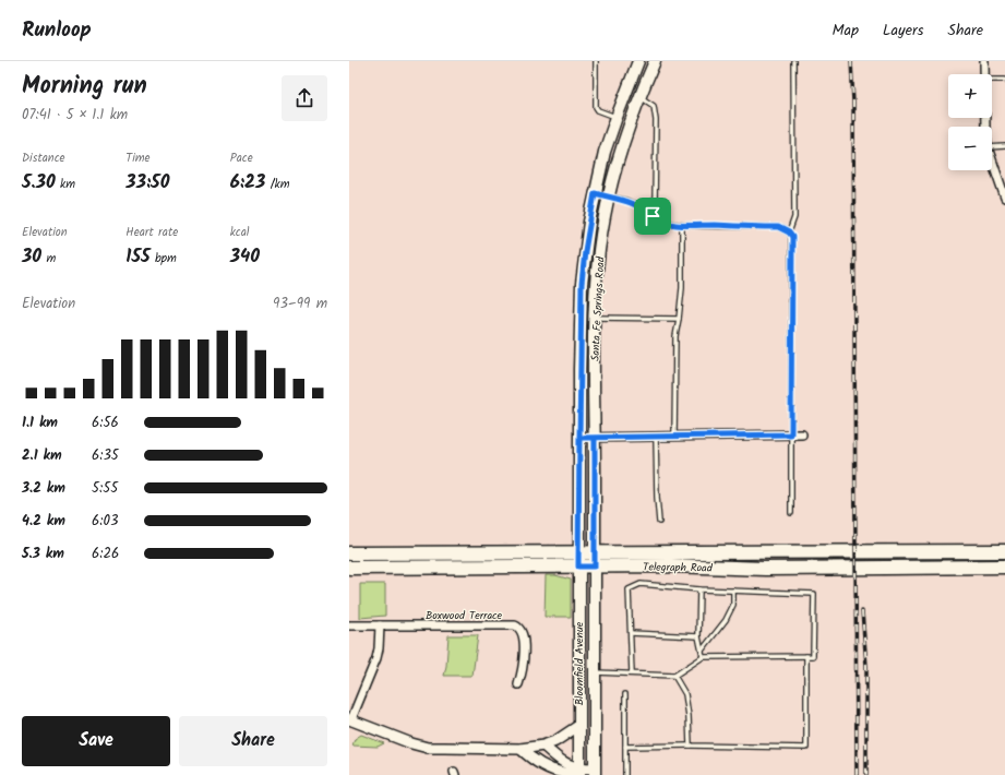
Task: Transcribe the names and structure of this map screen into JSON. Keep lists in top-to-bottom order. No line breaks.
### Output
{"streets":{"main road":["Santa Fe Springs Road","Telegraph Road","Bloomfield Avenue"],"street":["Boxwood Terrace"]},"crossings":[["Santa Fe Springs Road","Telegraph Road"],["Santa Fe Springs Road","Bloomfield Avenue"],["Telegraph Road","Bloomfield Avenue"]],"page":{"header":"Runloop","nav":["Map","Layers","Share"],"heading":["Morning run","07:41 · 5 × 1.1 km"],"map_buttons":["+","−"],"stats":[["Distance","5.30 km"],["Time","33:50"],["Pace","6:23 /km"],["Elevation","30 m"],["Heart rate","155 bpm"],["kcal","340"]],"chart":["Elevation","93–99 m"],"list":[{"name":"1.1 km","note":"6:56"},{"name":"2.1 km","note":"6:35"},{"name":"3.2 km","note":"5:55"},{"name":"4.2 km","note":"6:03"},{"name":"5.3 km","note":"6:26"}],"buttons":["Save","Share"]}}
